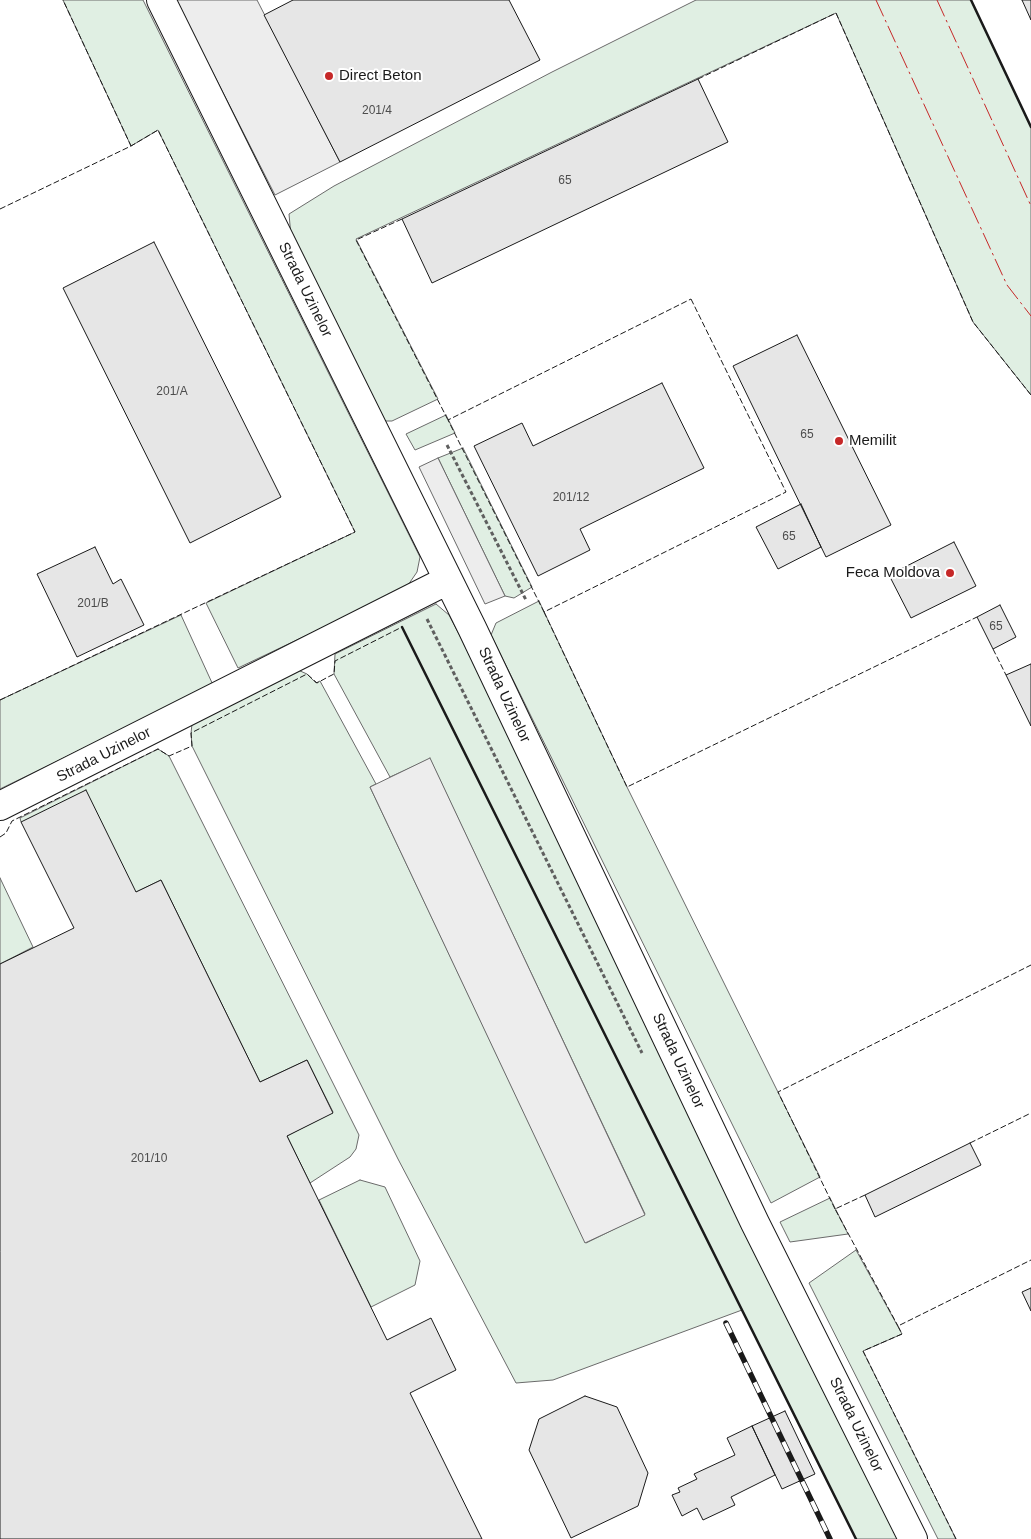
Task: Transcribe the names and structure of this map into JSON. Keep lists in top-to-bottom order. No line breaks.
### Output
{"streets":{"street":["Strada Uzinelor"]},"places":["Direct Beton","Memilit","Feca Moldova"],"house_numbers":["201/4","65","201/A","65","201/12","65","201/B","65","201/10"]}
